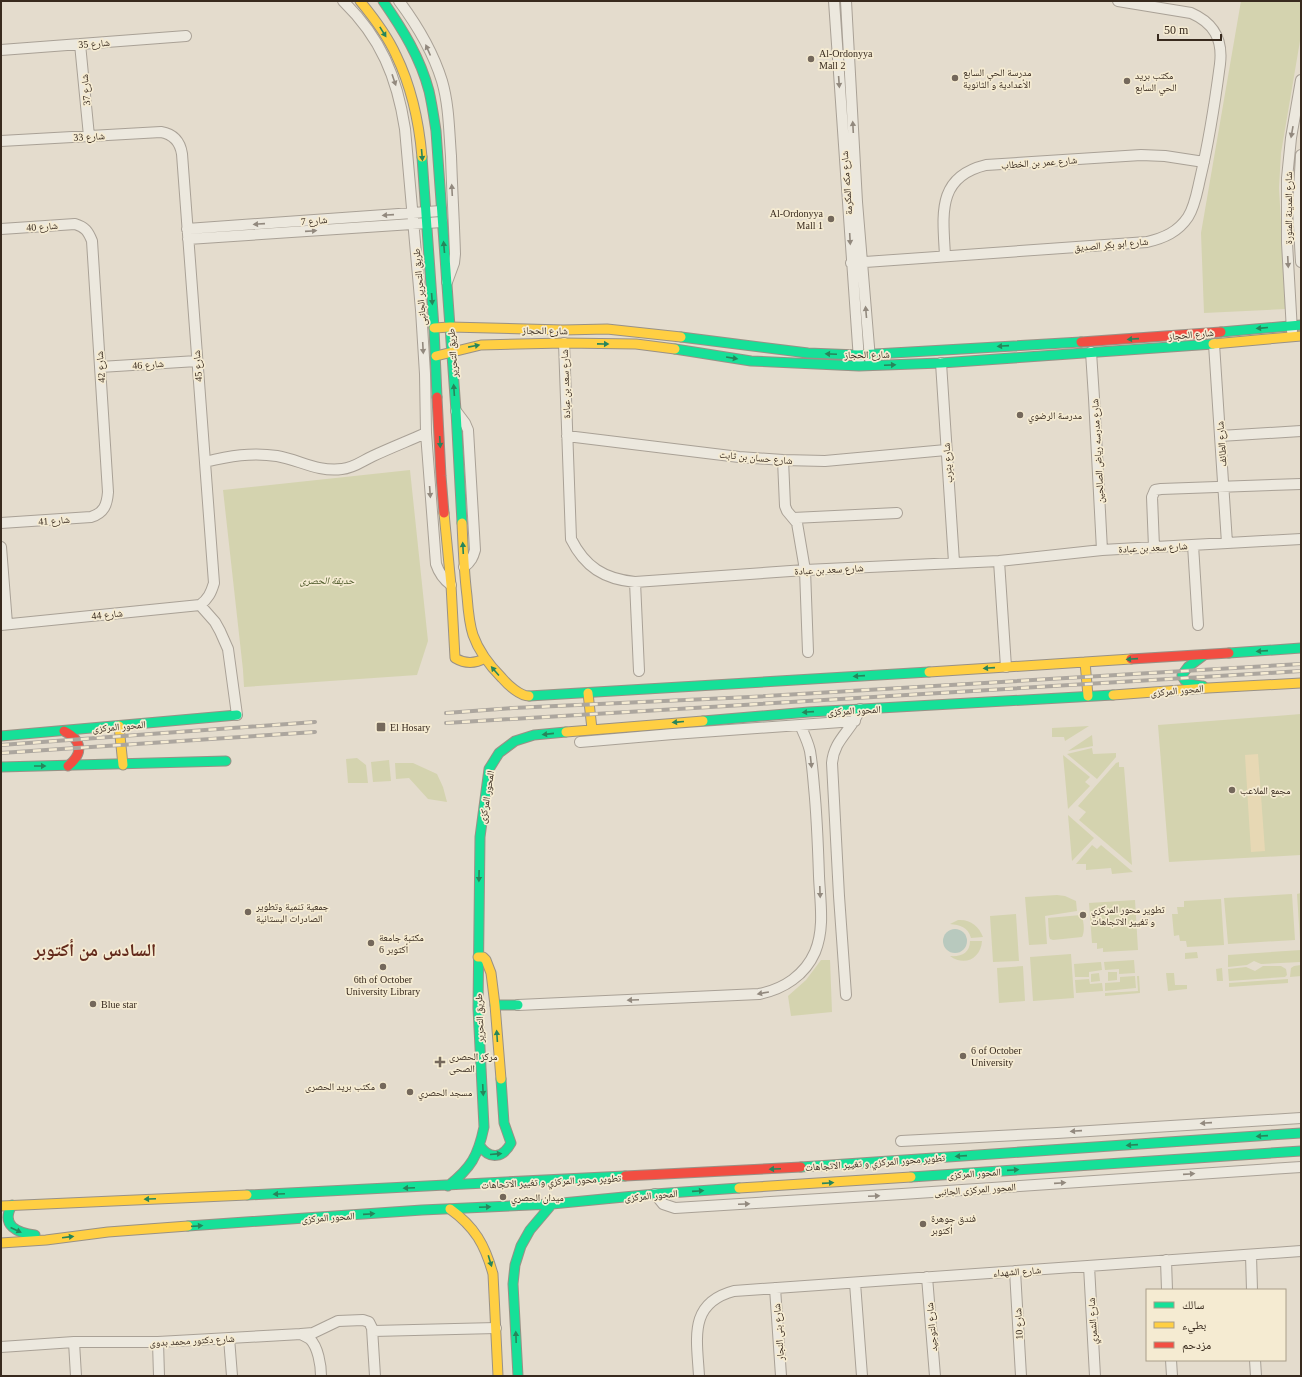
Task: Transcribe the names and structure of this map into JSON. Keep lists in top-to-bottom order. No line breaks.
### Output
{"streets":{"main road":["شارع الحجاز","طريق التحرير","المحور المركزى","تطوير محور المركزي و تغيير الاتجاهات"],"street":["شارع 35","شارع 37","شارع 33","شارع عمر بن الخطاب","شارع مكه المكرمة","شارع المدينة المنورة","شارع 7","شارع 40","شارع ابو بكر الصديق","طريق التحرير الجانبى","شارع 46","شارع 45","شارع 42","شارع سعد بن عبادة","شارع الطائف","شارع مدرسه رياض الصالحين","شارع حسان بن ثابت","شارع يثرب","شارع 41","شارع 44","المحور المركزى الجانبى","شارع الشهداء","شارع الشمري","شارع 10","شارع التوحيد","شارع بنى النجار","شارع دكتور محمد بدوى"]},"crossings":[["شارع 35","شارع 37"],["شارع 37","شارع 33"],["شارع 33","شارع 45"],["شارع عمر بن الخطاب","شارع ابو بكر الصديق"],["شارع مكه المكرمة","شارع ابو بكر الصديق"],["شارع مكه المكرمة","شارع الحجاز"],["شارع المدينة المنورة","شارع الحجاز"],["شارع 7","طريق التحرير الجانبى"],["شارع 7","طريق التحرير"],["شارع 7","شارع 45"],["شارع 40","شارع 42"],["طريق التحرير الجانبى","طريق التحرير"],["شارع الحجاز","طريق التحرير"],["شارع الحجاز","شارع سعد بن عبادة"],["شارع الحجاز","شارع الطائف"],["شارع الحجاز","شارع مدرسه رياض الصالحين"],["شارع الحجاز","شارع يثرب"],["طريق التحرير","المحور المركزى"],["طريق التحرير","تطوير محور المركزي و تغيير الاتجاهات"],["شارع 46","شارع 45"],["شارع 46","شارع 42"],["شارع 45","شارع 44"],["شارع 42","شارع 41"],["شارع سعد بن عبادة","شارع الطائف"],["شارع سعد بن عبادة","شارع مدرسه رياض الصالحين"],["شارع سعد بن عبادة","شارع حسان بن ثابت"],["شارع سعد بن عبادة","شارع يثرب"],["شارع حسان بن ثابت","شارع يثرب"],["المحور المركزى","المحور المركزى الجانبى"],["شارع الشهداء","شارع الشمري"],["شارع الشهداء","شارع 10"],["شارع الشهداء","شارع التوحيد"],["شارع الشهداء","شارع بنى النجار"]],"one_way":["تطوير محور المركزي و تغيير الاتجاهات"],"districts":["السادس من أكتوبر"],"parks":["حديقة الحصرى"],"places":{"other":["Al-Ordonyya Mall 2","مدرسة الحي السابع الأعدادية و الثانوية","مكتب بريد الحي السابع","Al-Ordonyya Mall 1","مدرسة الرضوي","مجمع الملاعب","جمعية تنمية وتطوير الصادرات البستانية","تطوير محور المركزي و تغيير الاتجاهات","مكتبة جامعة 6 أكتوبر","6th of October University Library","Blue star","6 of October University","مكتب بريد الحصرى","مسجد الحصري","ميدان الحصري","فندق جوهرة أكتوبر"],"transit":["El Hosary"],"health":["مركز الحصرى الصحى"]},"legend":["سالك","بطيء","مزدحم"],"scale_bar":"50 m"}
